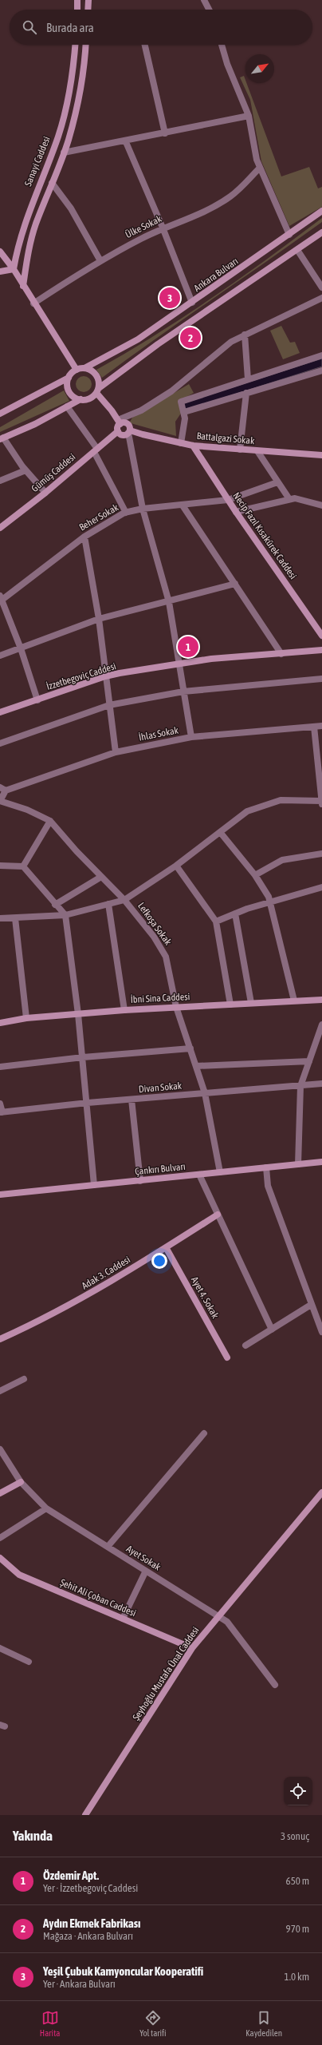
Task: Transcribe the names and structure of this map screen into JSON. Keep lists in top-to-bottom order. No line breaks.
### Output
{"streets":{"street":["Sanayi Caddesi","Ülke Sokak","Ankara Bulvarı","Battalgazi Sokak","Gümüş Caddesi","Beher Sokak","Necip Fazıl Kısakürek Caddesi","İzzetbegoviç Caddesi","İhlas Sokak","Lefkoşa Sokak","İbni Sina Caddesi","Divan Sokak","Çankırı Bulvarı","Adak 3. Caddesi","Ayet 4. Sokak","Ayet Sokak","Şehit Ali Çoban Caddesi","Şeyhoğlu Mustafa Ünal Caddesi"]},"crossings":[["Battalgazi Sokak","Necip Fazıl Kısakürek Caddesi"],["Beher Sokak","Necip Fazıl Kısakürek Caddesi"],["Lefkoşa Sokak","İbni Sina Caddesi"],["Lefkoşa Sokak","Divan Sokak"],["Lefkoşa Sokak","Çankırı Bulvarı"],["Adak 3. Caddesi","Ayet 4. Sokak"],["Ayet Sokak","Şeyhoğlu Mustafa Ünal Caddesi"],["Şehit Ali Çoban Caddesi","Şeyhoğlu Mustafa Ünal Caddesi"]],"north":"top right","page":{"search":"Burada ara","pins":["3","2","1"],"heading":["Yakında","3 sonuç"],"list":[{"mark":"1","name":"Özdemir Apt.","note":"Yer · İzzetbegoviç Caddesi","value":"650 m"},{"mark":"2","name":"Aydın Ekmek Fabrikası","note":"Mağaza · Ankara Bulvarı","value":"970 m"},{"mark":"3","name":"Yeşil Çubuk Kamyoncular Kooperatifi","note":"Yer · Ankara Bulvarı","value":"1.0 km"}],"nav":["Harita","Yol tarifi","Kaydedilen"]}}
